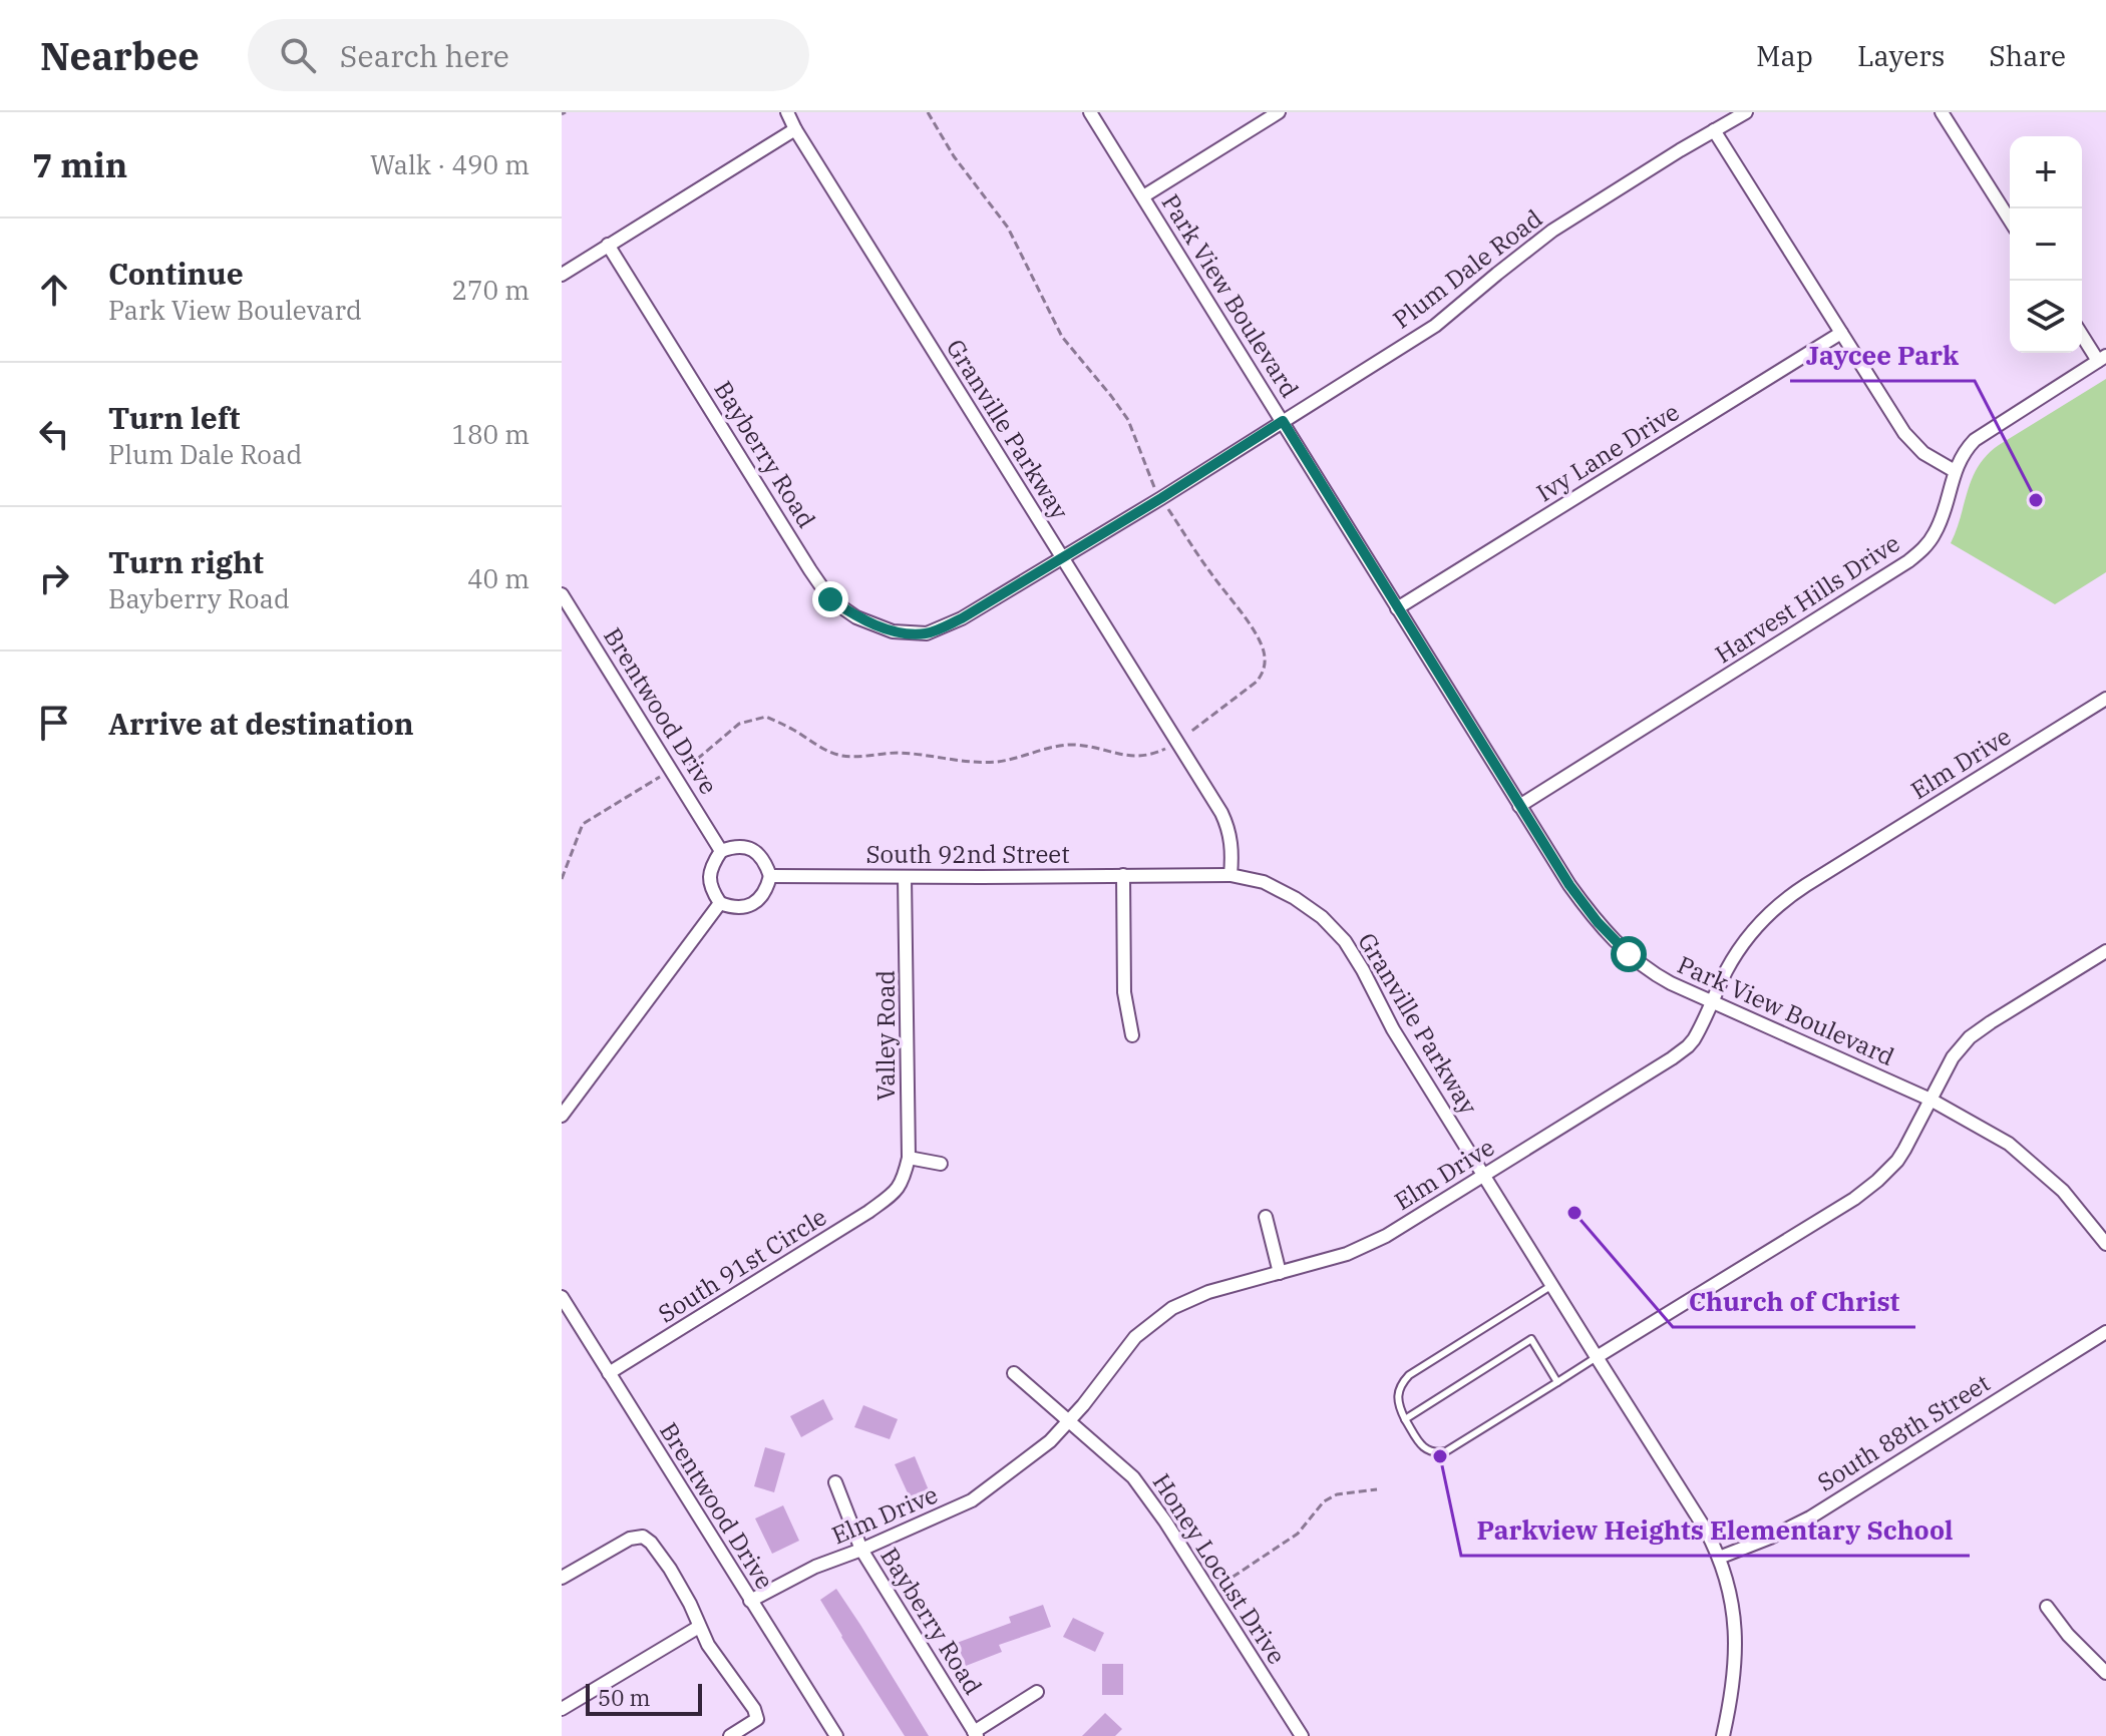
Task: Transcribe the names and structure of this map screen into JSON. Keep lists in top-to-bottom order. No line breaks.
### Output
{"streets":{"street":["Plum Dale Road","Park View Boulevard","Granville Parkway","Ivy Lane Drive","Bayberry Road","Harvest Hills Drive","Brentwood Drive","Elm Drive","South 92nd Street","Valley Road","South 91st Circle","South 88th Street","Honey Locust Drive"]},"crossings":[["Plum Dale Road","Park View Boulevard"],["Plum Dale Road","Granville Parkway"],["Plum Dale Road","Bayberry Road"],["Park View Boulevard","Ivy Lane Drive"],["Park View Boulevard","Harvest Hills Drive"],["Park View Boulevard","Elm Drive"],["Granville Parkway","Elm Drive"],["Granville Parkway","South 92nd Street"],["Granville Parkway","South 88th Street"],["Bayberry Road","Elm Drive"],["Brentwood Drive","Elm Drive"],["Brentwood Drive","South 92nd Street"],["Brentwood Drive","South 91st Circle"],["Elm Drive","Honey Locust Drive"],["South 92nd Street","Valley Road"],["Valley Road","South 91st Circle"]],"places":["Jaycee Park","Church of Christ","Parkview Heights Elementary School"],"scale_bar":"50 m","page":{"header":"Nearbee","search":"Search here","nav":["Map","Layers","Share"],"heading":["7 min","Walk · 490 m"],"map_buttons":["+","−"],"list":[["Continue","Park View Boulevard","270 m"],["Turn left","Plum Dale Road","180 m"],["Turn right","Bayberry Road","40 m"],"Arrive at destination"],"scale":"50 m"}}
